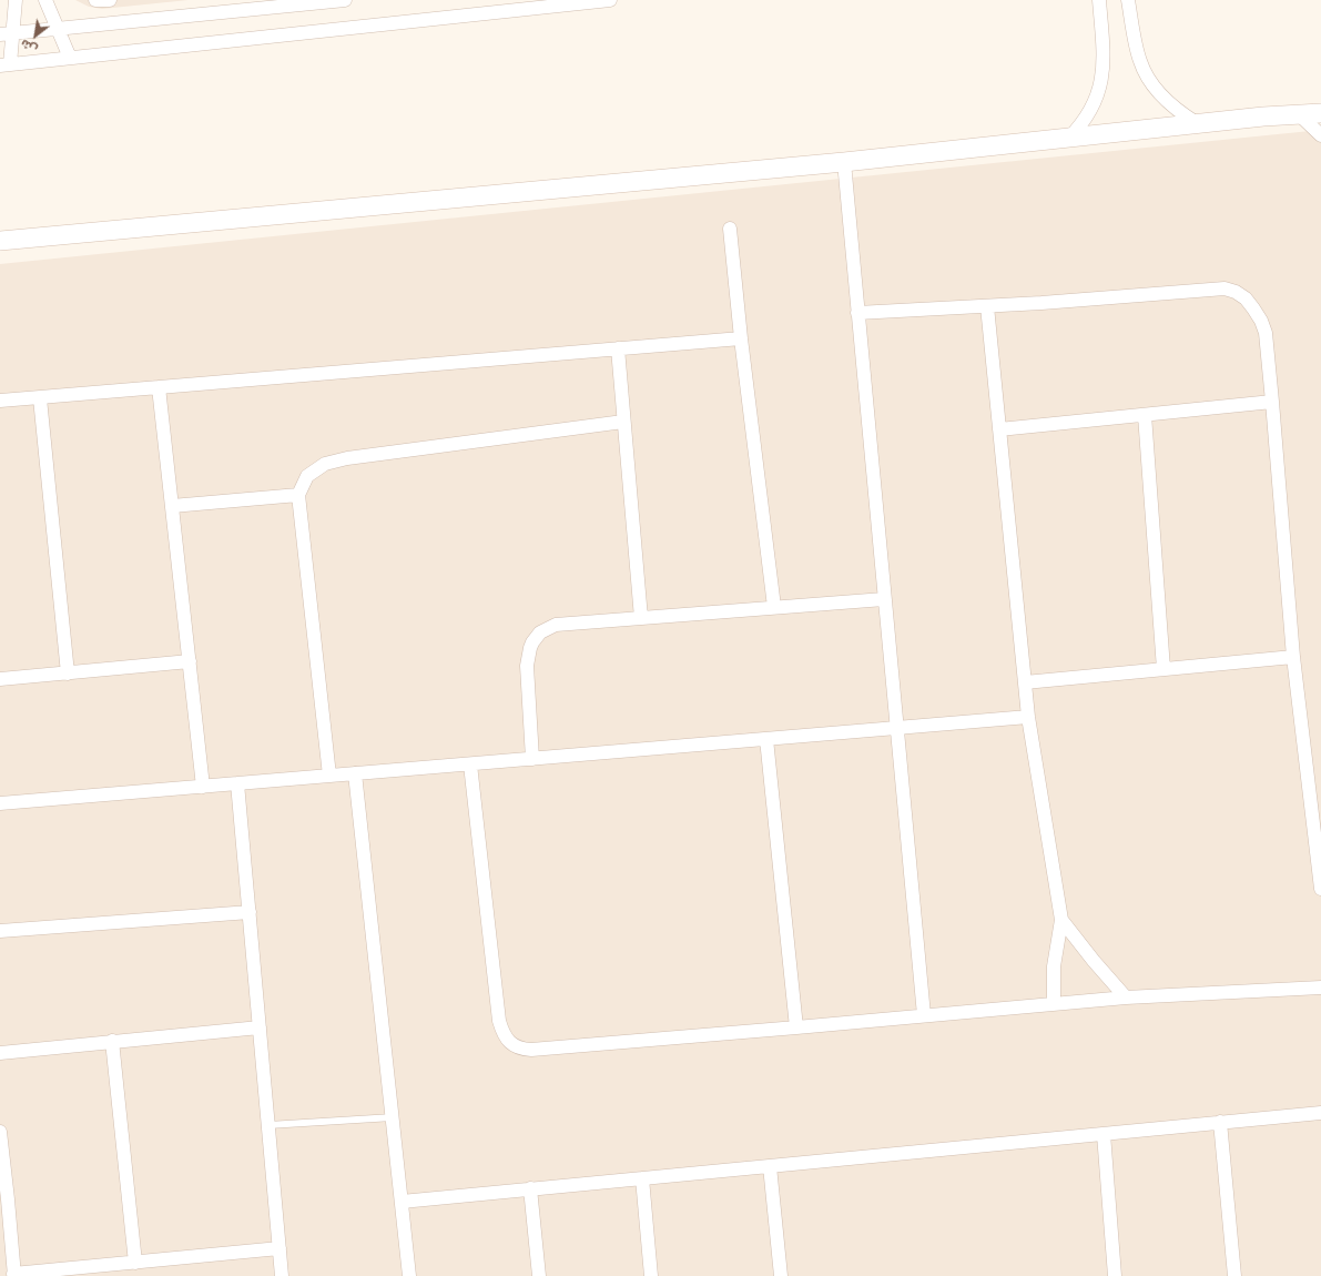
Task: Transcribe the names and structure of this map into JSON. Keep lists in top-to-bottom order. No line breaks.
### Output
{"north":"bottom left"}
